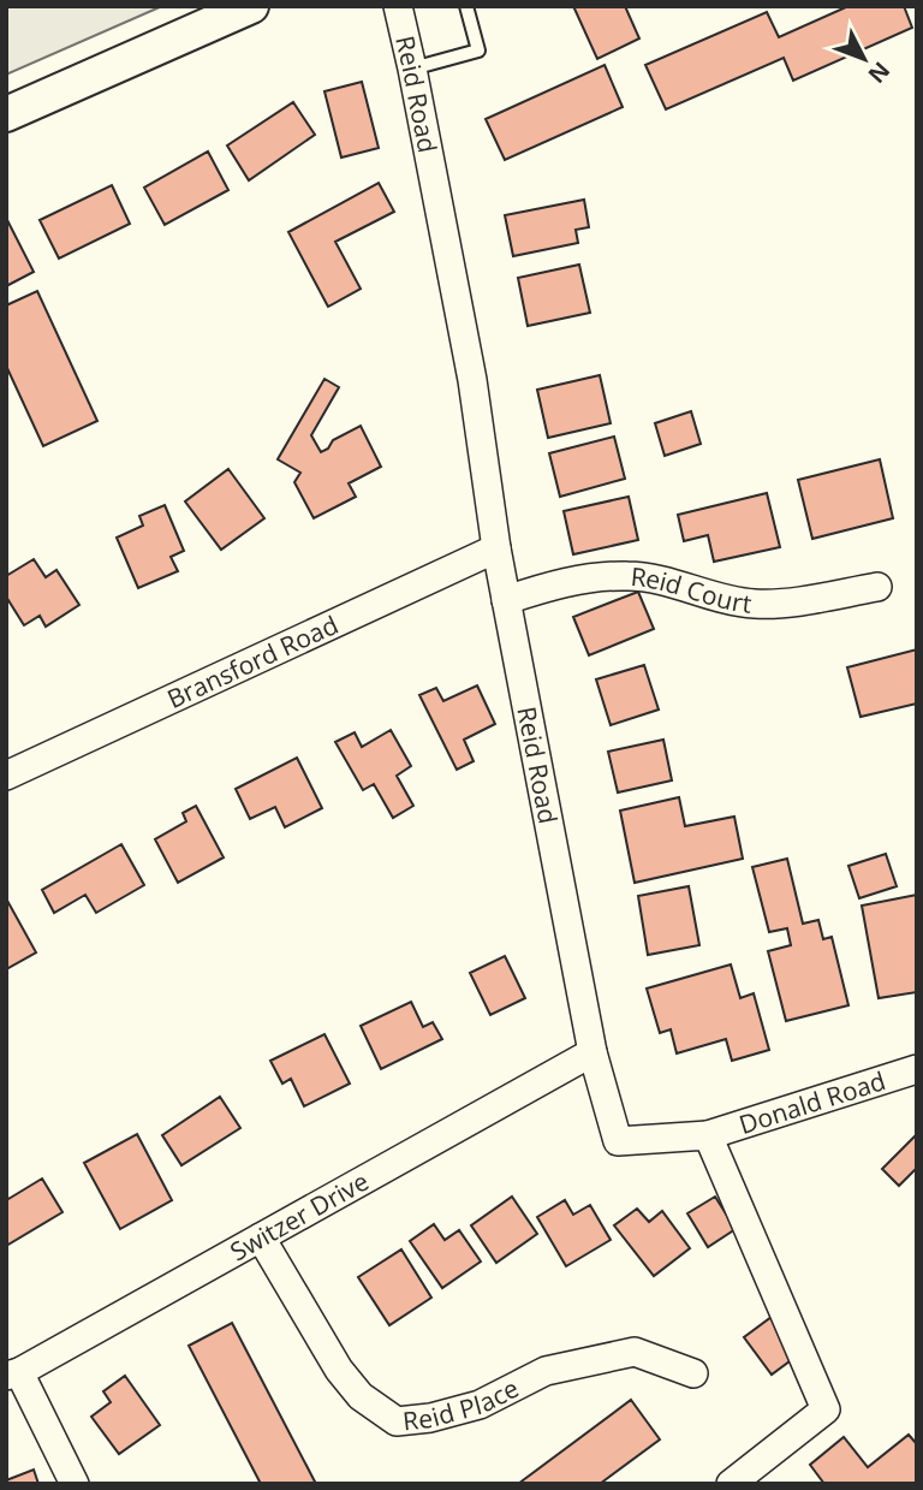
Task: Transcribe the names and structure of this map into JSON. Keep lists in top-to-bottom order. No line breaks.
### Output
{"streets":{"street":["Reid Road","Reid Court","Bransford Road","Donald Road","Switzer Drive","Reid Place"]},"crossings":[["Reid Road","Reid Court"],["Reid Road","Bransford Road"],["Reid Road","Donald Road"],["Reid Road","Switzer Drive"],["Switzer Drive","Reid Place"]],"north":"bottom right"}
